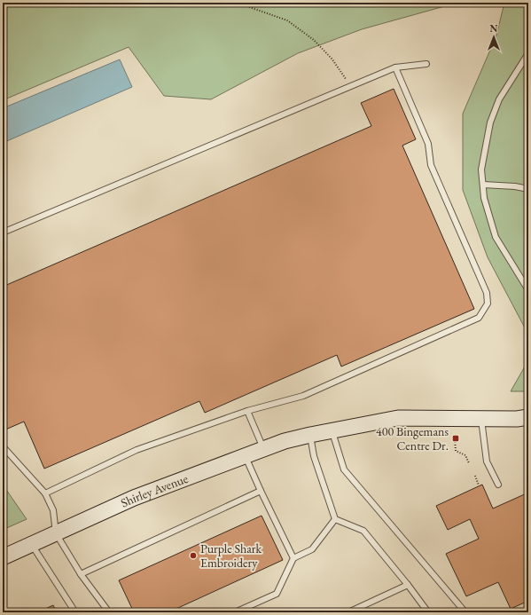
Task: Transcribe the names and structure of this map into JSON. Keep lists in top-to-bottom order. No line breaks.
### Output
{"streets":{"main road":["Shirley Avenue"]},"places":{"transit":["400 Bingemans Centre Dr."],"other":["Purple Shark Embroidery"]},"north":"top"}
